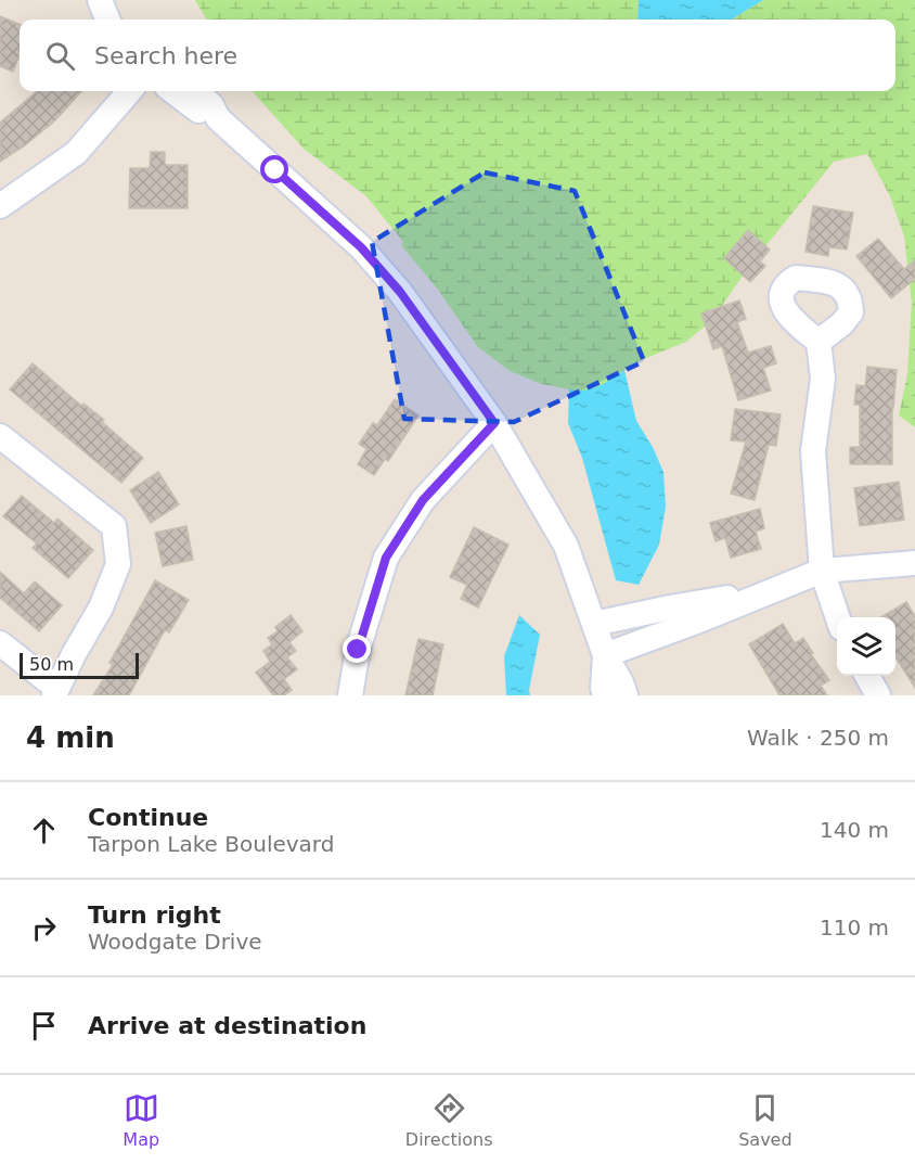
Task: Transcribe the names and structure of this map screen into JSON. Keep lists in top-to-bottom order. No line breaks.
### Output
{"scale_bar":"50 m","page":{"search":"Search here","scale":"50 m","heading":["4 min","Walk · 250 m"],"list":[["Continue","Tarpon Lake Boulevard","140 m"],["Turn right","Woodgate Drive","110 m"],"Arrive at destination"],"nav":["Map","Directions","Saved"]}}
